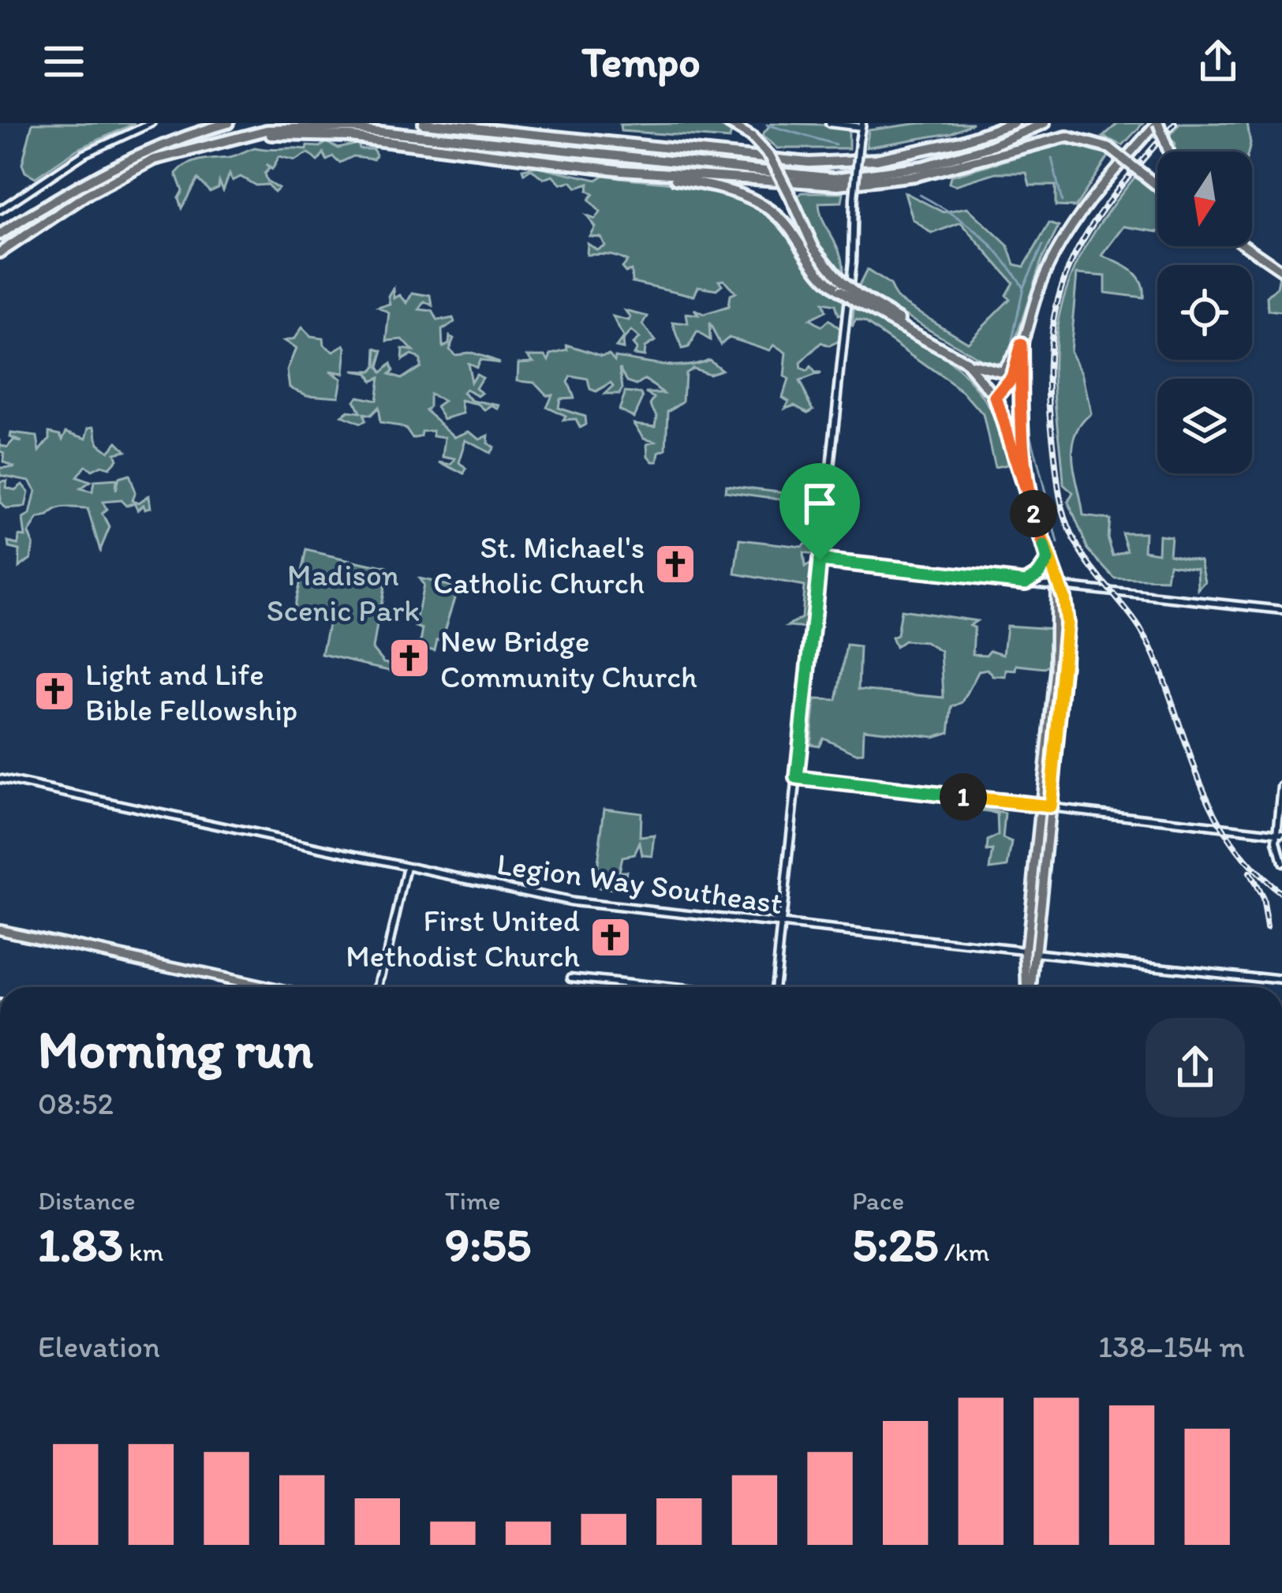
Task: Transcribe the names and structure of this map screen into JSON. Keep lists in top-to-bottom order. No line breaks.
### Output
{"streets":{"street":["Legion Way Southeast"]},"parks":["Madison Scenic Park"],"places":{"church":["St. Michael's Catholic Church","New Bridge Community Church","Light and Life Bible Fellowship","First United Methodist Church"]},"north":"bottom","page":{"header":"Tempo","pins":["2","1"],"heading":["Morning run","08:52"],"stats":[["Distance","1.83 km"],["Time","9:55"],["Pace","5:25 /km"]],"chart":["Elevation","138–154 m"]}}
